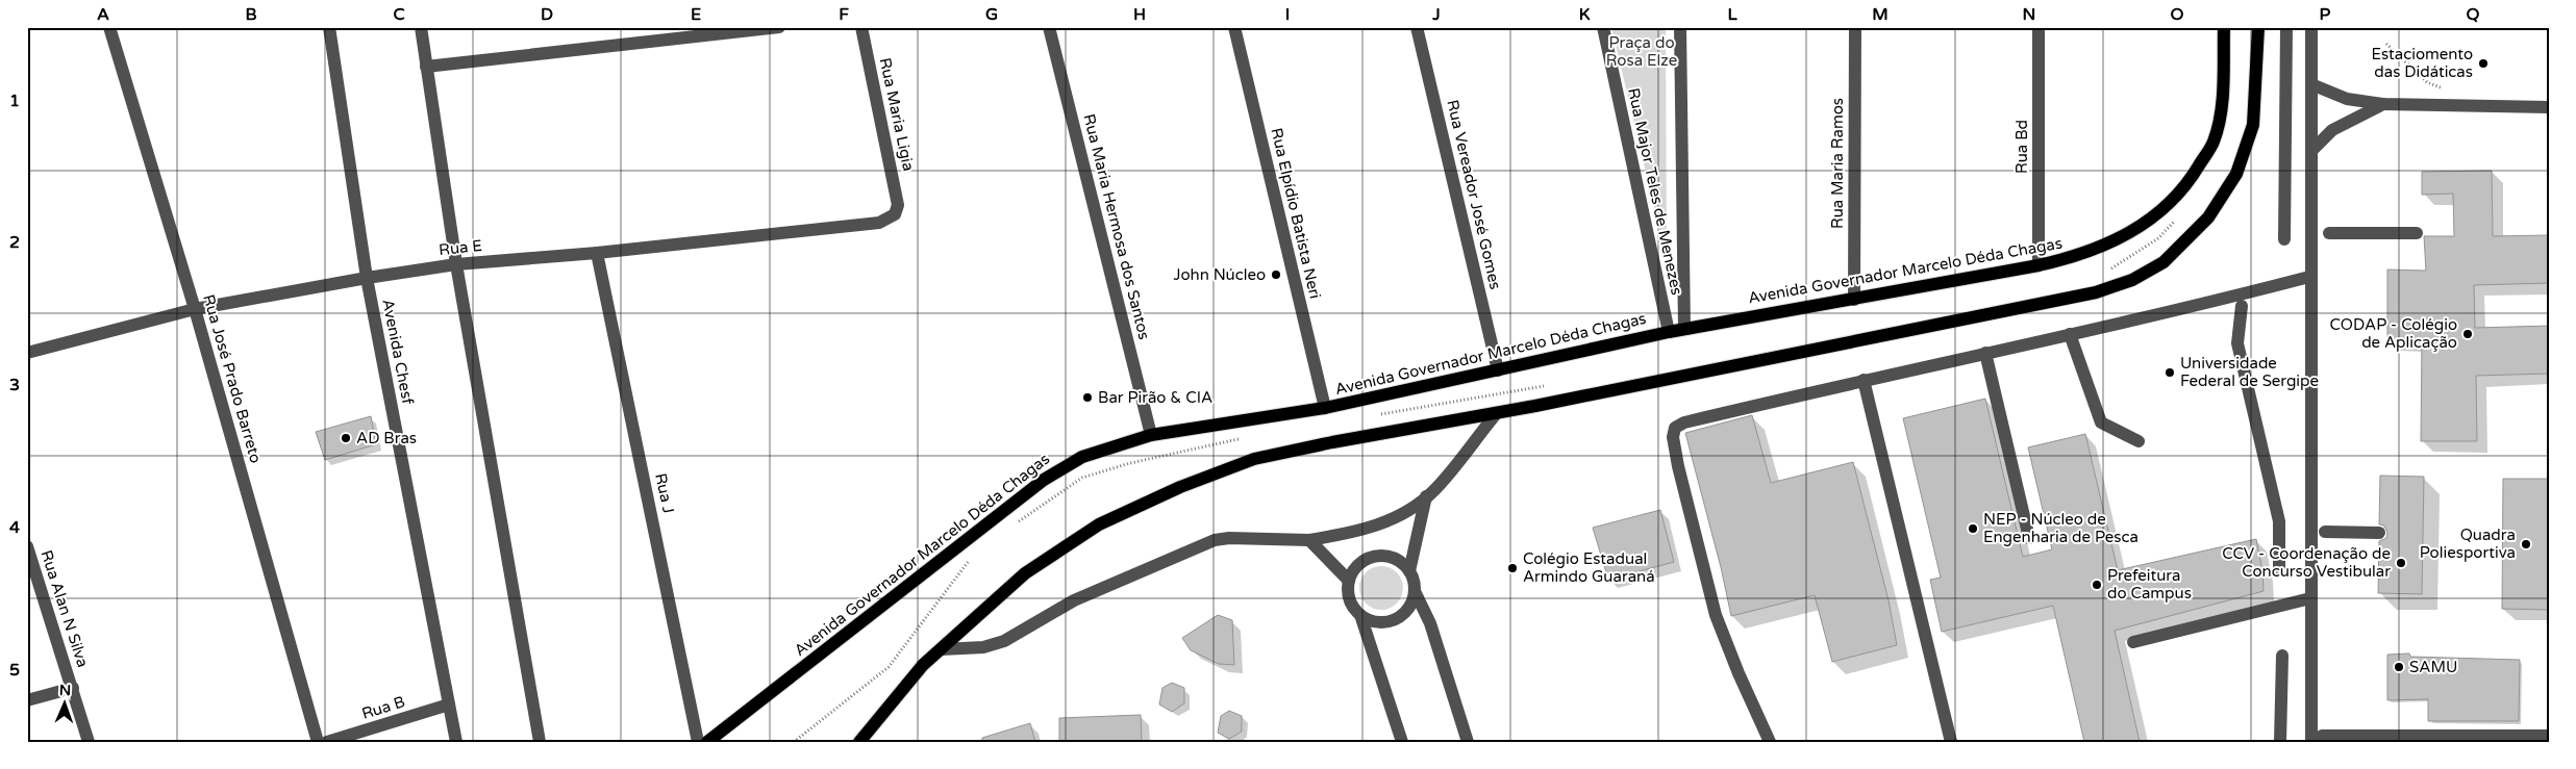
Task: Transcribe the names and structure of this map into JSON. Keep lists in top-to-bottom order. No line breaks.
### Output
{"streets":{"main road":["Avenida Governador Marcelo Déda Chagas"],"street":["Rua Maria Ligia","Rua Bd","Rua Maria Ramos","Rua Major Teles de Menezes","Rua Vereador José Gomes","Rua Elpídio Batista Neri","Rua Maria Hermosa dos Santos","Rua E","Avenida Chesf","Rua José Prado Barreto","Rua J","Rua Alan N Silva","Rua B"]},"crossings":[["Rua Maria Ligia","Rua E"],["Rua Bd","Avenida Governador Marcelo Déda Chagas"],["Rua Maria Ramos","Avenida Governador Marcelo Déda Chagas"],["Rua Major Teles de Menezes","Avenida Governador Marcelo Déda Chagas"],["Rua Vereador José Gomes","Avenida Governador Marcelo Déda Chagas"],["Rua Elpídio Batista Neri","Avenida Governador Marcelo Déda Chagas"],["Rua Maria Hermosa dos Santos","Avenida Governador Marcelo Déda Chagas"],["Rua E","Avenida Chesf"],["Rua E","Rua José Prado Barreto"],["Rua E","Rua J"],["Avenida Chesf","Rua B"]],"parks":["Praça do Rosa Elze"],"places":["Estaciomento das Didáticas","John Núcleo","CODAP - Colégio de Aplicação","Universidade Federal de Sergipe","Bar Pirão & CIA","AD Bras","NEP - Núcleo de Engenharia de Pesca","Quadra Poliesportiva","CCV - Coordenação de Concurso Vestibular","Colégio Estadual Armindo Guaraná","Prefeitura do Campus","SAMU"],"north":"top","grid":{"columns":["A","B","C","D","E","F","G","H","I","J","K","L","M","N","O","P","Q"],"rows":["1","2","3","4","5"]}}
